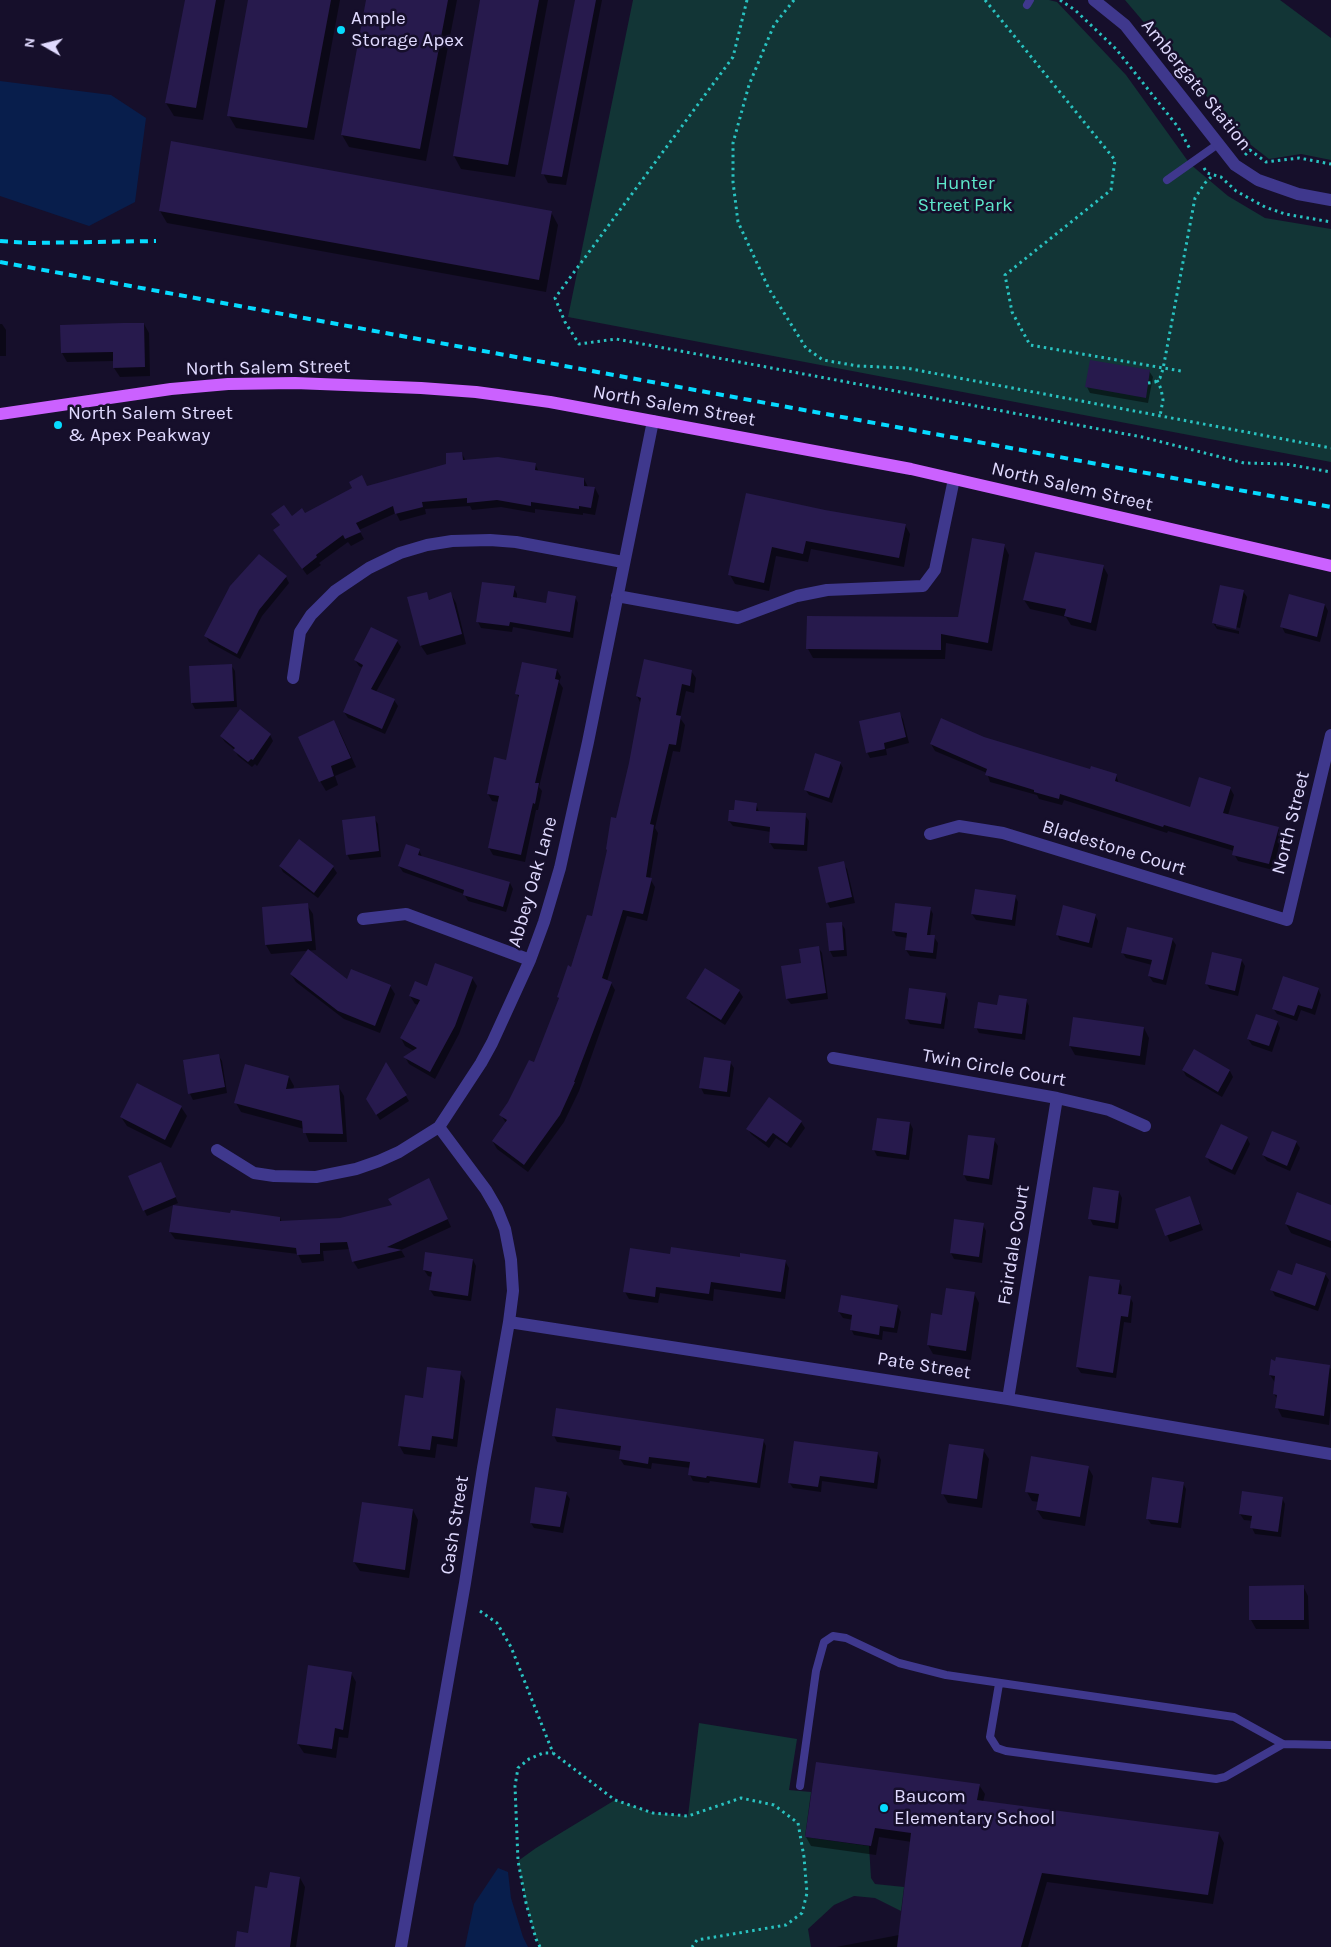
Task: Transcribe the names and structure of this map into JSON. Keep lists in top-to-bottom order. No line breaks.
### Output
{"streets":{"main road":["North Salem Street"],"street":["Ambergate Station","North Street","Bladestone Court","Abbey Oak Lane","Twin Circle Court","Fairdale Court","Pate Street","Cash Street"]},"crossings":[["North Salem Street","Abbey Oak Lane"],["North Street","Bladestone Court"],["Abbey Oak Lane","Cash Street"],["Twin Circle Court","Fairdale Court"],["Fairdale Court","Pate Street"],["Pate Street","Cash Street"]],"parks":["Hunter Street Park"],"places":["Ample Storage Apex","North Salem Street & Apex Peakway","Baucom Elementary School"],"north":"left"}
